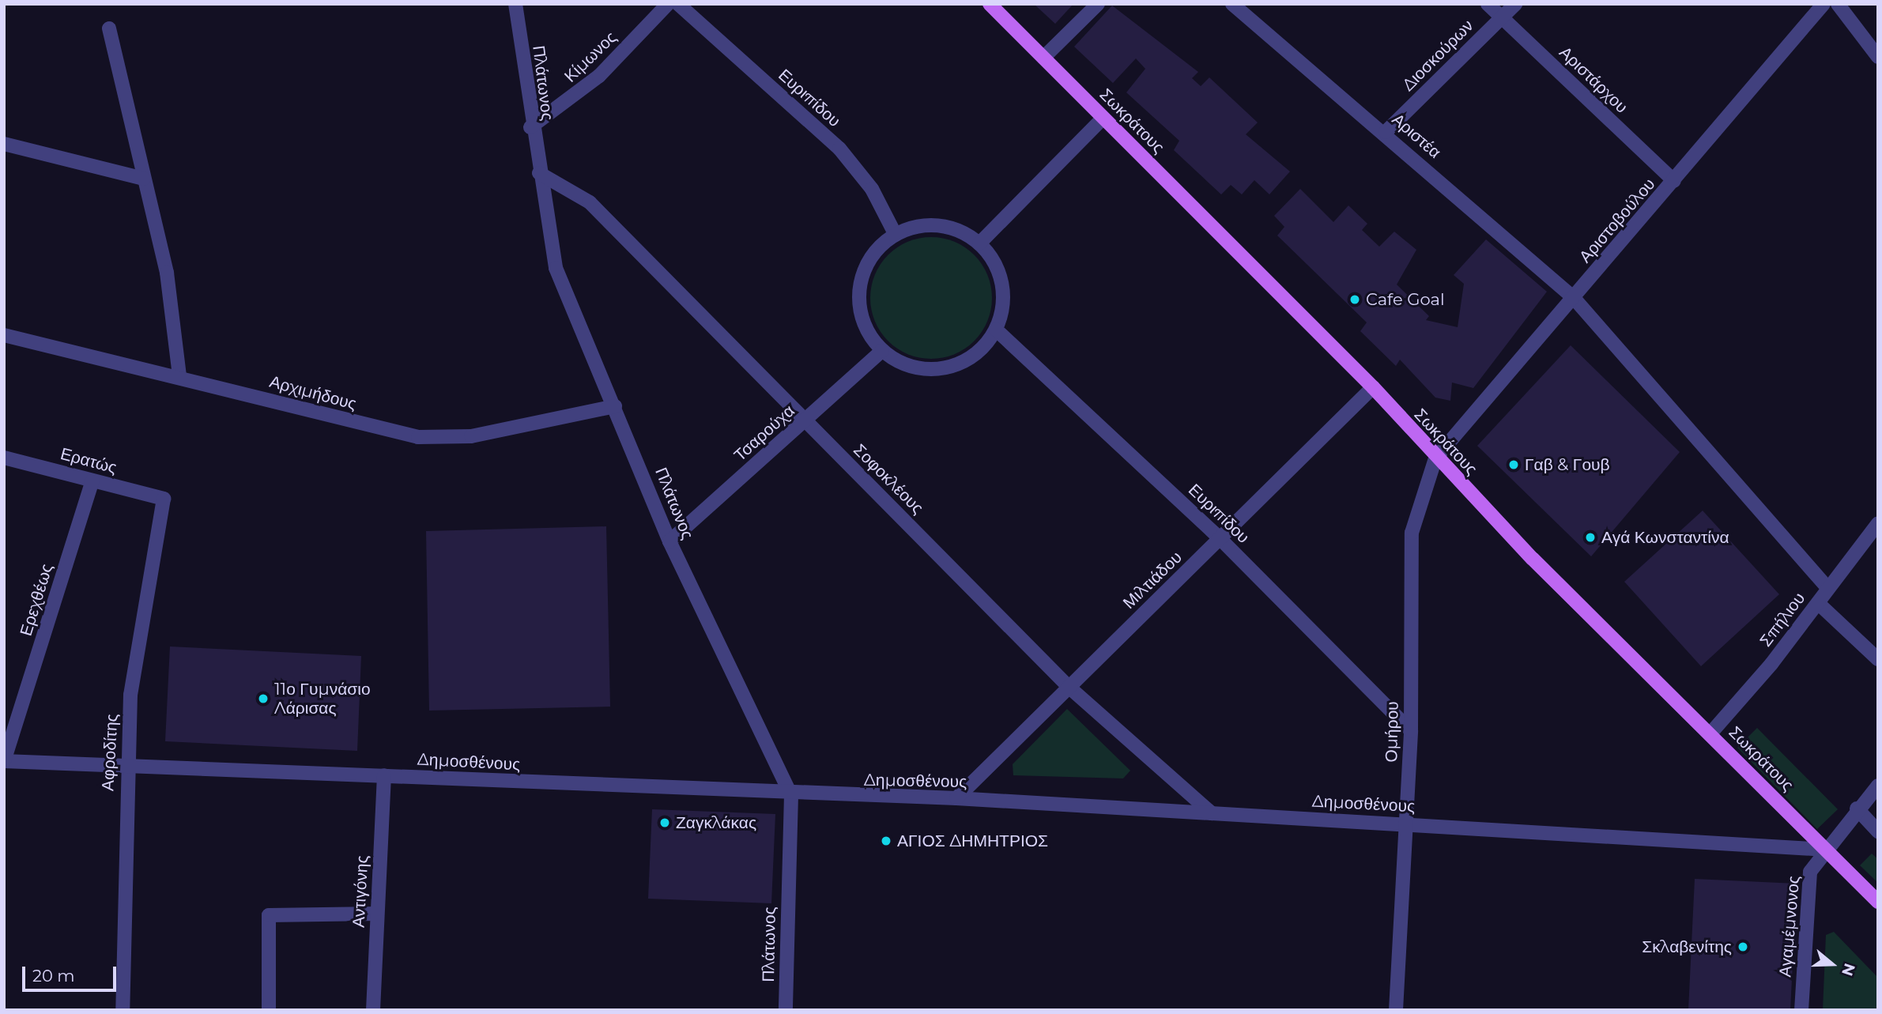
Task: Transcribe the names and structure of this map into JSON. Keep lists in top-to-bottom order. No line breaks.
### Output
{"streets":{"main road":["Σωκράτους"],"street":["Διοσκούρων","Κίμωνος","Αριστάρχου","Πλάτωνος","Ευριπίδου","Αριστέα","Αριστοβούλου","Αρχιμήδους","Τσαρούχα","Ερατώς","Σοφοκλέους","Μιλτιάδου","Ερεχθέως","Σπήλιου","Ομήρου","Αφροδίτης","Δημοσθένους","Αντιγόνης","Αγαμέμνονος"]},"crossings":[["Διοσκούρων","Αριστάρχου"],["Διοσκούρων","Αριστέα"],["Κίμωνος","Πλάτωνος"],["Αριστάρχου","Αριστοβούλου"],["Πλάτωνος","Αρχιμήδους"],["Πλάτωνος","Τσαρούχα"],["Πλάτωνος","Σοφοκλέους"],["Πλάτωνος","Δημοσθένους"],["Ευριπίδου","Τσαρούχα"],["Ευριπίδου","Μιλτιάδου"],["Ευριπίδου","Ομήρου"],["Σωκράτους","Αριστοβούλου"],["Σωκράτους","Μιλτιάδου"],["Σωκράτους","Σπήλιου"],["Σωκράτους","Ομήρου"],["Σωκράτους","Δημοσθένους"],["Σωκράτους","Αγαμέμνονος"],["Αριστέα","Αριστοβούλου"],["Αριστέα","Σπήλιου"],["Αριστοβούλου","Ομήρου"],["Τσαρούχα","Σοφοκλέους"],["Ερατώς","Ερεχθέως"],["Ερατώς","Αφροδίτης"],["Σοφοκλέους","Μιλτιάδου"],["Σοφοκλέους","Δημοσθένους"],["Μιλτιάδου","Δημοσθένους"],["Ερεχθέως","Δημοσθένους"],["Ομήρου","Δημοσθένους"],["Αφροδίτης","Δημοσθένους"],["Δημοσθένους","Αντιγόνης"],["Δημοσθένους","Αγαμέμνονος"]],"places":["Cafe Goal","Γαβ & Γουβ","Αγά Κωνσταντίνα","11ο Γυμνάσιο Λάρισας","Ζαγκλάκας","ΑΓΙΟΣ ΔΗΜΗΤΡΙΟΣ","Σκλαβενίτης"],"scale_bar":"20 m","north":"right"}
